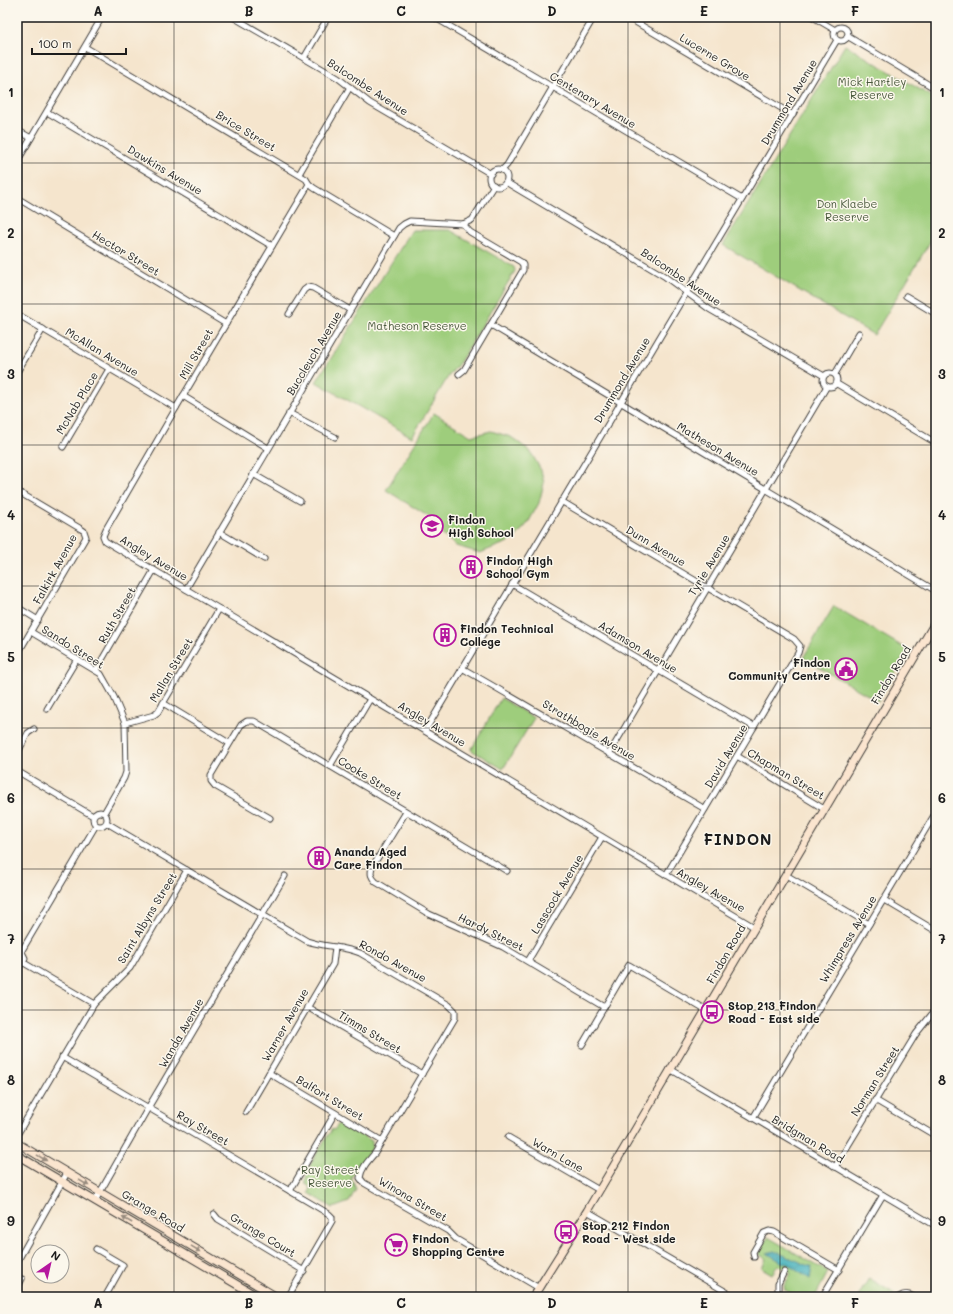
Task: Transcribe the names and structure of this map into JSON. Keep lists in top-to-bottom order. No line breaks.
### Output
{"streets":{"main road":["Findon Road","Grange Road"],"street":["Lucerne Grove","Balcombe Avenue","Centenary Avenue","Drummond Avenue","Brice Street","Dawkins Avenue","Hector Street","McAllan Avenue","Buccleuch Avenue","Mill Street","McNab Place","Matheson Avenue","Dunn Avenue","Angley Avenue","Tyrie Avenue","Falkirk Avenue","Ruth Street","Sando Street","Adamson Avenue","Mallan Street","Strathbogie Avenue","David Avenue","Chapman Street","Cooke Street","Lasscock Avenue","Saint Albyns Street","Hardy Street","Whimpress Avenue","Rondo Avenue","Warner Avenue","Timms Street","Wanda Avenue","Norman Street","Balfort Street","Ray Street","Bridgman Road","Warn Lane","Winona Street","Grange Court"]},"crossings":[["Lucerne Grove","Drummond Avenue"],["Balcombe Avenue","Drummond Avenue"],["Balcombe Avenue","Tyrie Avenue"],["Centenary Avenue","Drummond Avenue"],["Drummond Avenue","Matheson Avenue"],["Drummond Avenue","Dunn Avenue"],["Drummond Avenue","Angley Avenue"],["Drummond Avenue","Adamson Avenue"],["Drummond Avenue","Strathbogie Avenue"],["Brice Street","Buccleuch Avenue"],["Brice Street","Mill Street"],["Dawkins Avenue","Mill Street"],["Hector Street","Mill Street"],["McAllan Avenue","Mill Street"],["McAllan Avenue","McNab Place"],["Buccleuch Avenue","Angley Avenue"],["Mill Street","Angley Avenue"],["Matheson Avenue","Tyrie Avenue"],["Dunn Avenue","Tyrie Avenue"],["Dunn Avenue","David Avenue"],["Angley Avenue","Ruth Street"],["Angley Avenue","Mallan Street"],["Angley Avenue","Findon Road"],["Angley Avenue","David Avenue"],["Angley Avenue","Lasscock Avenue"],["Tyrie Avenue","Adamson Avenue"],["Tyrie Avenue","Strathbogie Avenue"],["Falkirk Avenue","Sando Street"],["Ruth Street","Sando Street"],["Sando Street","Mallan Street"],["Sando Street","Rondo Avenue"],["Adamson Avenue","David Avenue"],["Findon Road","Chapman Street"],["Findon Road","Bridgman Road"],["Findon Road","Warn Lane"],["Findon Road","Winona Street"],["Strathbogie Avenue","David Avenue"],["David Avenue","Chapman Street"],["Cooke Street","Hardy Street"],["Lasscock Avenue","Hardy Street"],["Saint Albyns Street","Rondo Avenue"],["Saint Albyns Street","Ray Street"],["Whimpress Avenue","Bridgman Road"],["Rondo Avenue","Warner Avenue"],["Rondo Avenue","Timms Street"],["Rondo Avenue","Wanda Avenue"],["Rondo Avenue","Balfort Street"],["Rondo Avenue","Winona Street"],["Warner Avenue","Timms Street"],["Warner Avenue","Balfort Street"],["Wanda Avenue","Ray Street"],["Wanda Avenue","Grange Road"],["Norman Street","Bridgman Road"],["Ray Street","Grange Court"]],"districts":["FINDON"],"parks":["Mick Hartley Reserve","Don Klaebe Reserve","Matheson Reserve","Ray Street Reserve"],"places":{"school or university":["Findon High School"],"building":["Findon High School Gym","Findon Technical College","Ananda Aged Care Findon"],"public building":["Findon Community Centre"],"bus stop":["Stop 213 Findon Road - East side","Stop 212 Findon Road - West side"],"supermarket":["Findon Shopping Centre"]},"scale_bar":"100 m","north":"top right","grid":{"columns":["A","B","C","D","E","F"],"rows":["1","2","3","4","5","6","7","8","9"]}}
